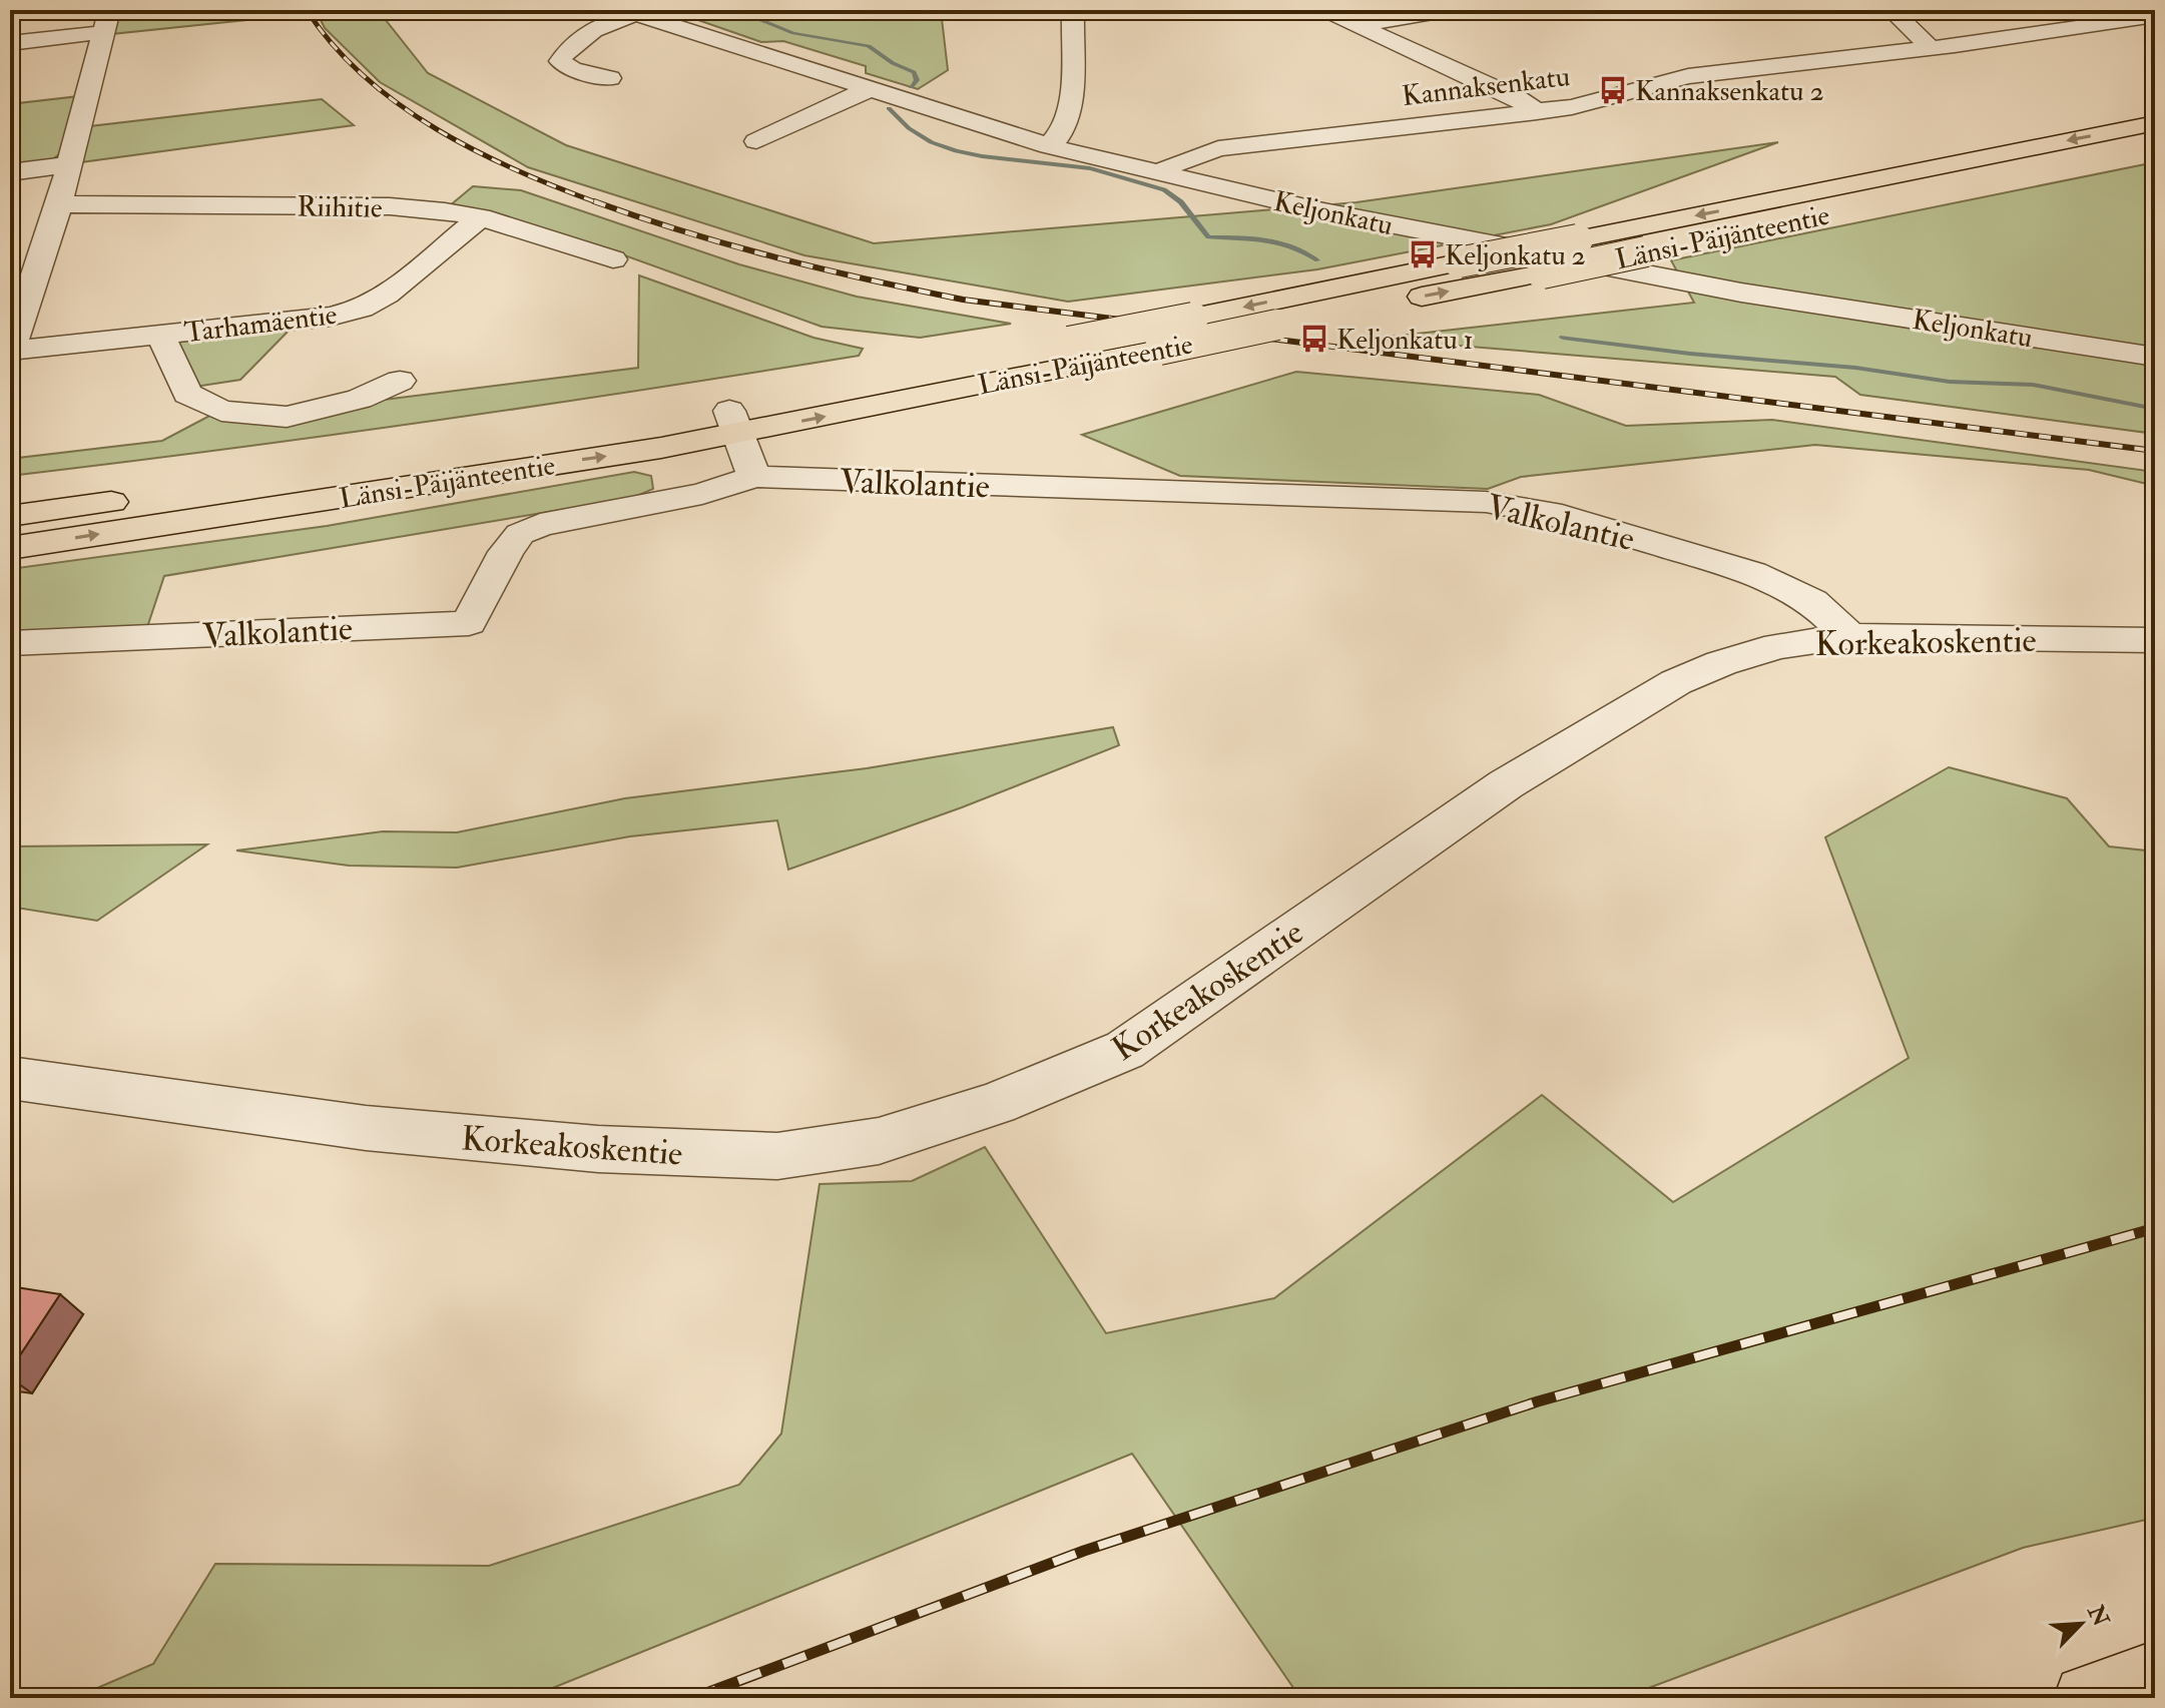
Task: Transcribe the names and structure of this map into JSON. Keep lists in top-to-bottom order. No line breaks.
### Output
{"streets":{"main road":["Länsi-Päijänteentie"],"street":["Kannaksenkatu","Riihitie","Keljonkatu","Tarhamäentie","Valkolantie","Korkeakoskentie"]},"crossings":[["Kannaksenkatu","Keljonkatu"],["Riihitie","Tarhamäentie"],["Valkolantie","Korkeakoskentie"]],"places":{"bus stop":["Kannaksenkatu 2","Keljonkatu 2","Keljonkatu 1"]},"north":"top right"}
